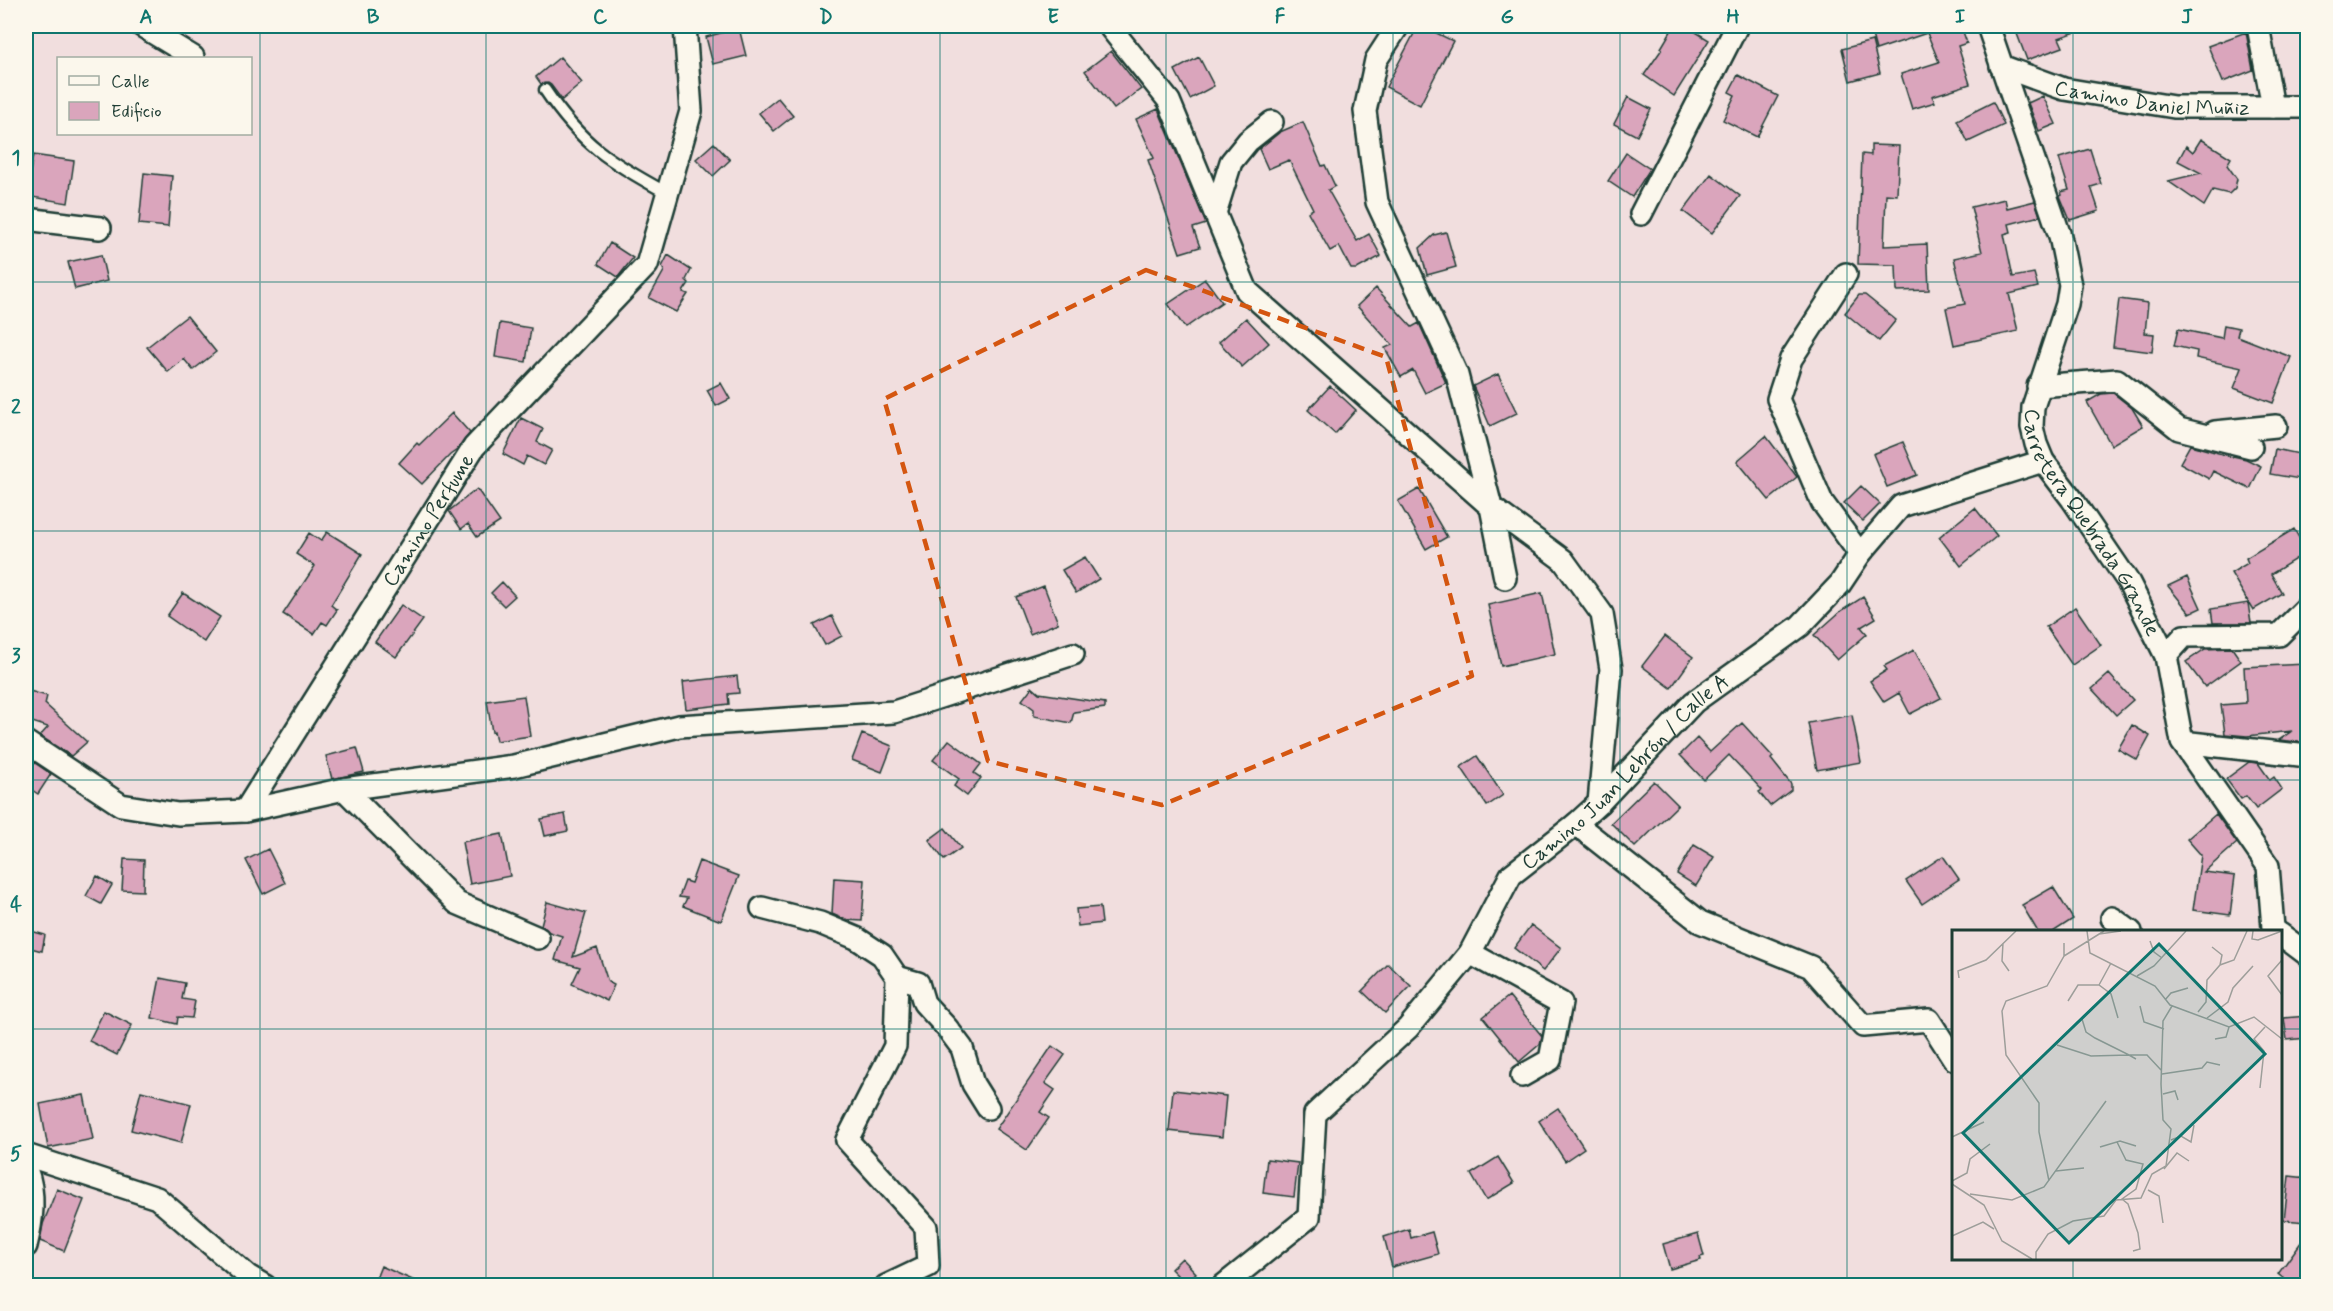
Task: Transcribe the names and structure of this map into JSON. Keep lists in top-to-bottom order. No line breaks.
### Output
{"streets":{"street":["Camino Daniel Muñiz","Camino Perfume","Carretera Quebrada Grande","Camino Juan Lebrón / Calle A"]},"crossings":[["Camino Daniel Muñiz","Carretera Quebrada Grande"],["Carretera Quebrada Grande","Camino Juan Lebrón / Calle A"]],"legend":["Calle","Edificio"],"grid":{"columns":["A","B","C","D","E","F","G","H","I","J"],"rows":["1","2","3","4","5"]}}
